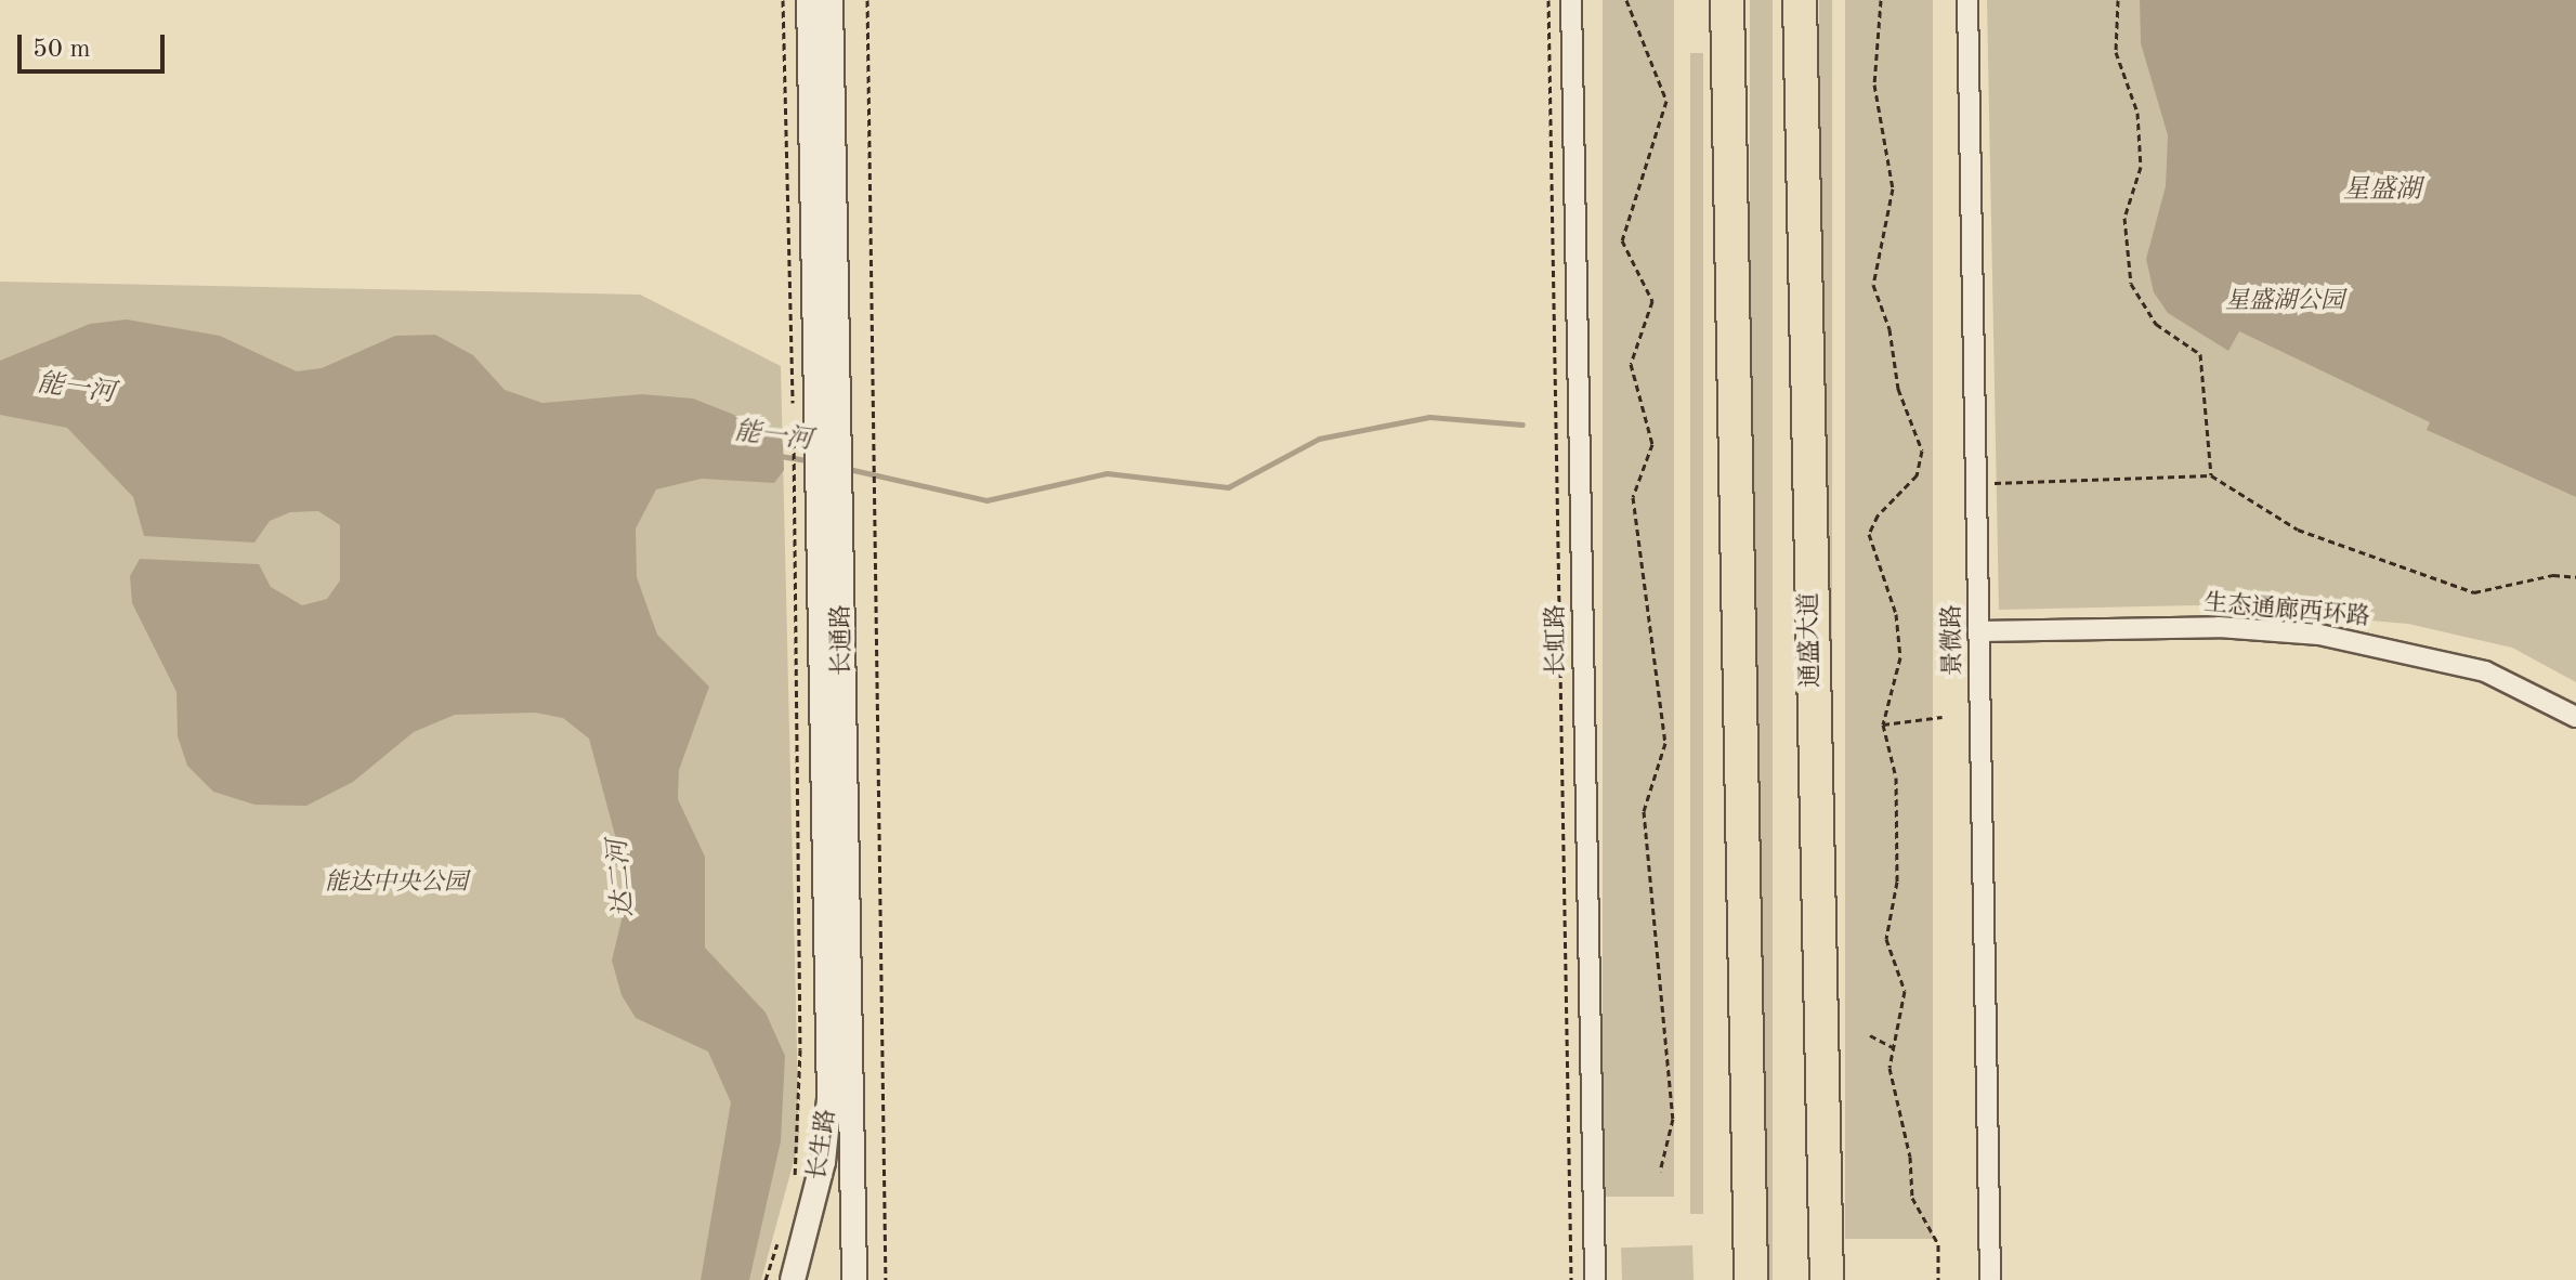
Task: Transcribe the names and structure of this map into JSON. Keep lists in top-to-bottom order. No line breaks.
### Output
{"streets":{"main road":["通盛大道"],"street":["生态通廊西环路","长通路","长虹路","景微路","长生路"]},"crossings":[["生态通廊西环路","景微路"],["长通路","长生路"]],"water":["星盛湖","能一河","达二河"],"parks":["星盛湖公园","能达中央公园"],"scale_bar":"50 m"}
